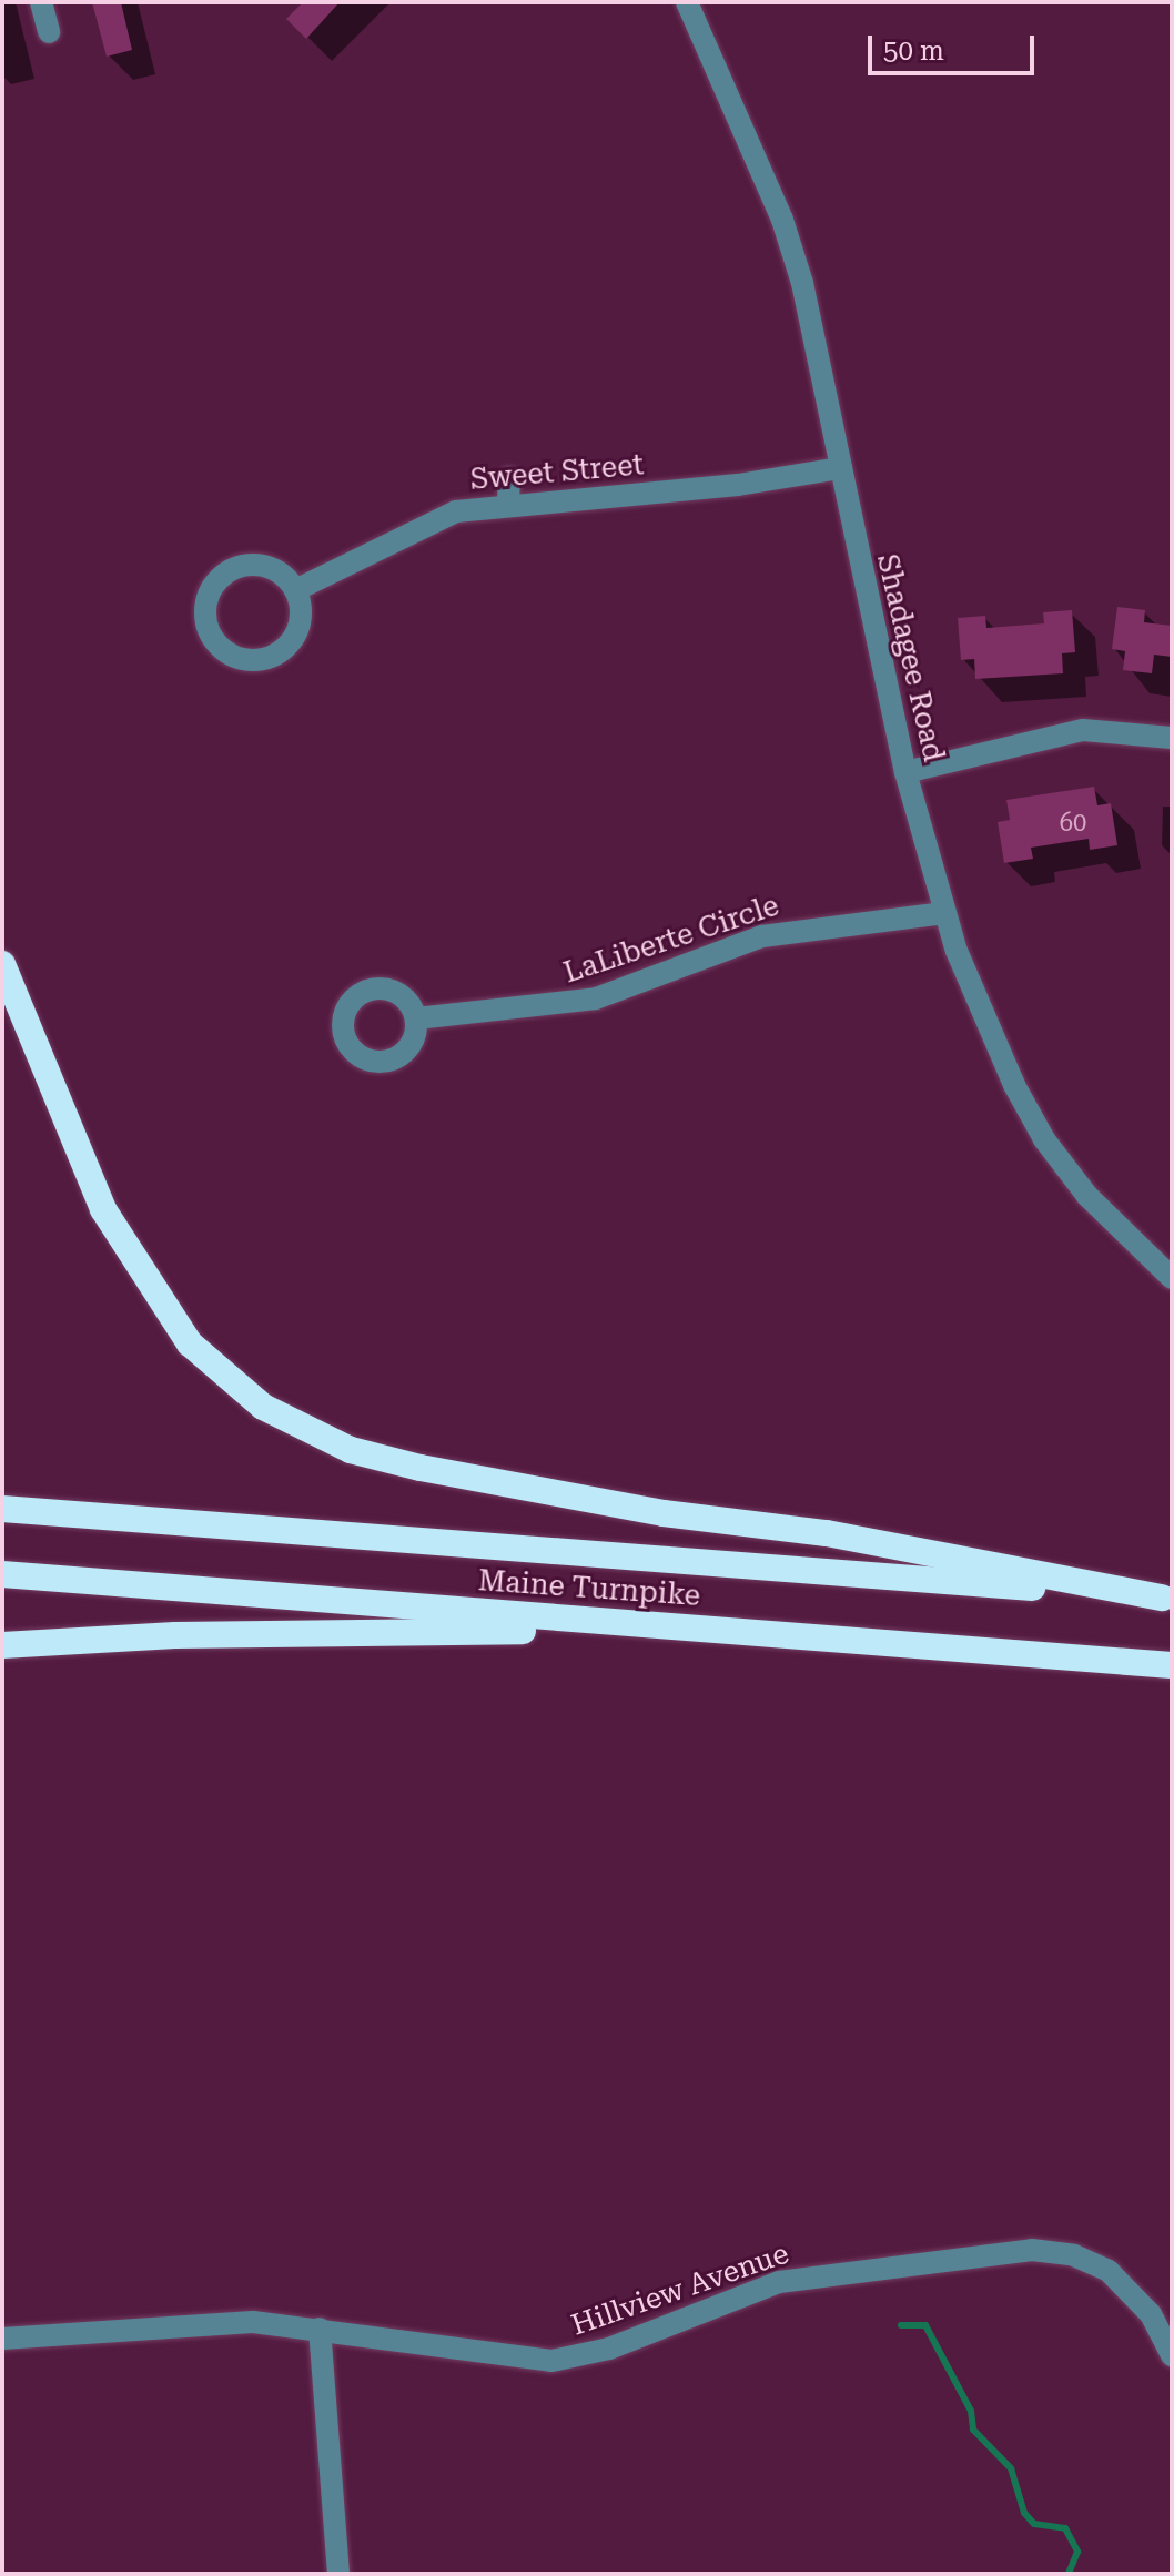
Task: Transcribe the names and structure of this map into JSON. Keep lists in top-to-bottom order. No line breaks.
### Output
{"streets":{"highway":["Maine Turnpike"],"street":["Sweet Street","Shadagee Road","LaLiberte Circle","Hillview Avenue"]},"crossings":[["Sweet Street","Shadagee Road"],["Shadagee Road","LaLiberte Circle"]],"house_numbers":["60"],"scale_bar":"50 m"}
